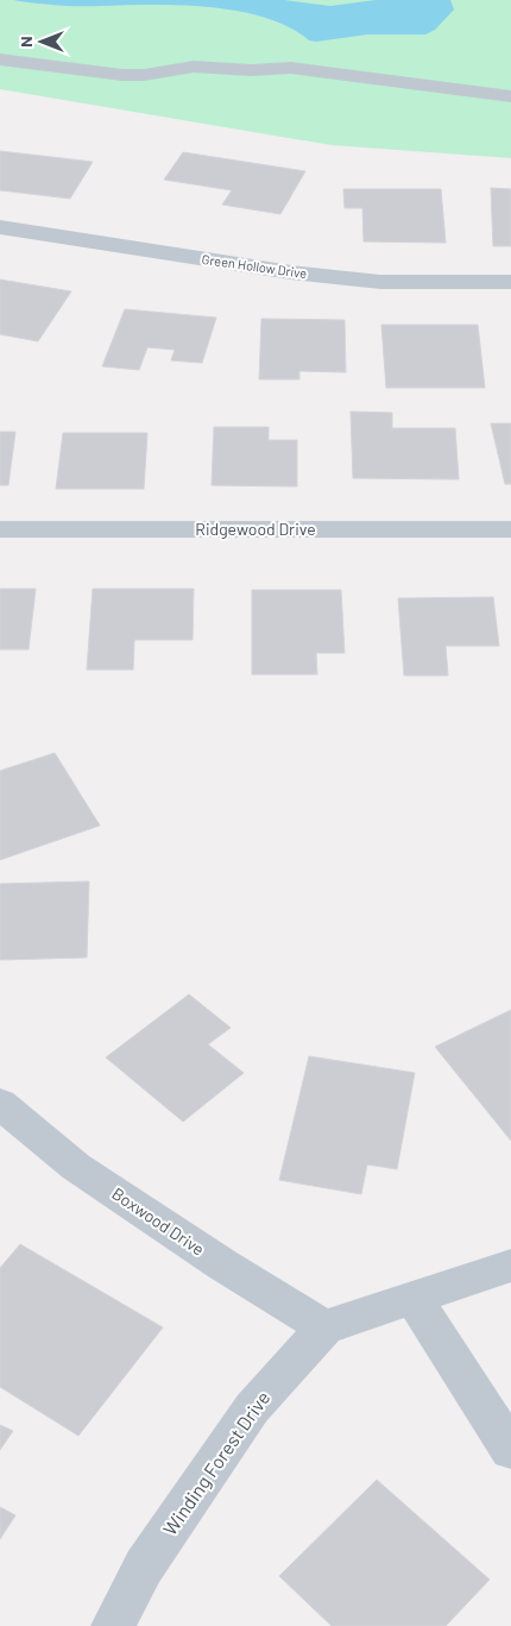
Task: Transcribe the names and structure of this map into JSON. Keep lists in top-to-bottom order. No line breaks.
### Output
{"streets":{"street":["Green Hollow Drive","Ridgewood Drive","Boxwood Drive","Winding Forest Drive"]},"crossings":[["Boxwood Drive","Winding Forest Drive"]],"north":"left"}
